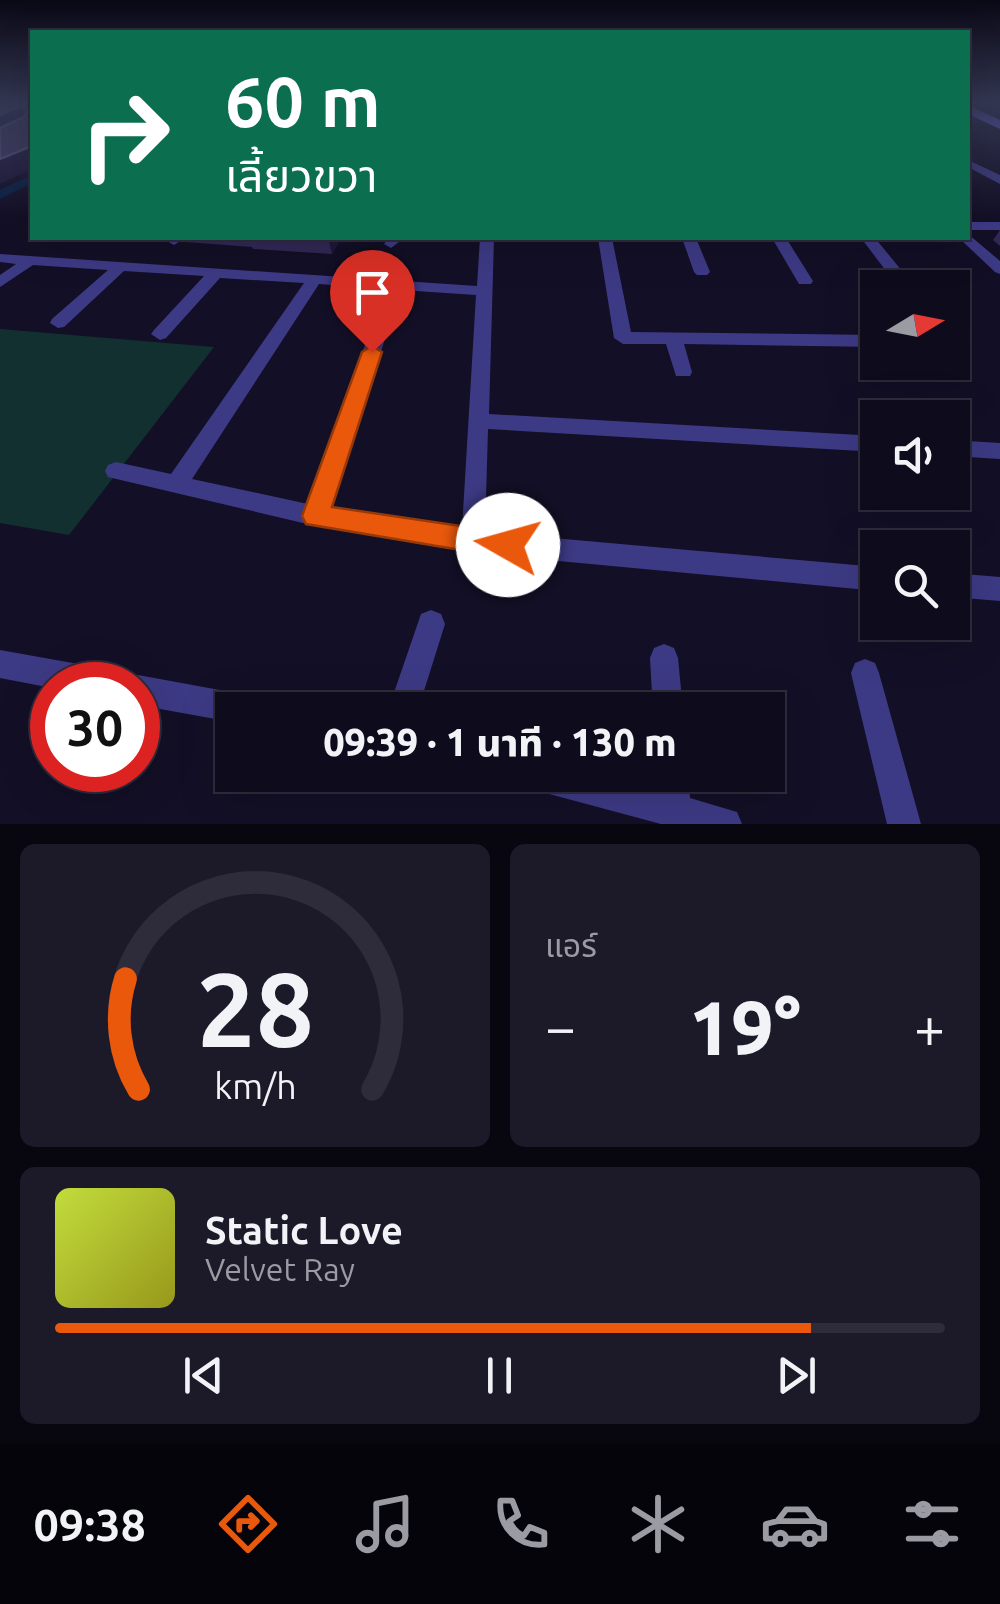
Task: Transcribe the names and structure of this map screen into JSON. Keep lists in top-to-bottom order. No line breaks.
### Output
{"north":"right","page":{"turn":["60 m","เลี้ยวขวา"],"limit":"30","trip":"09:39 · 1 นาที · 130 m","tile":"แอร์","heat":["−","19°","+"],"song":["Static Love","Velvet Ray"],"tabs":"09:38","gauge":["28","km/h"]}}
